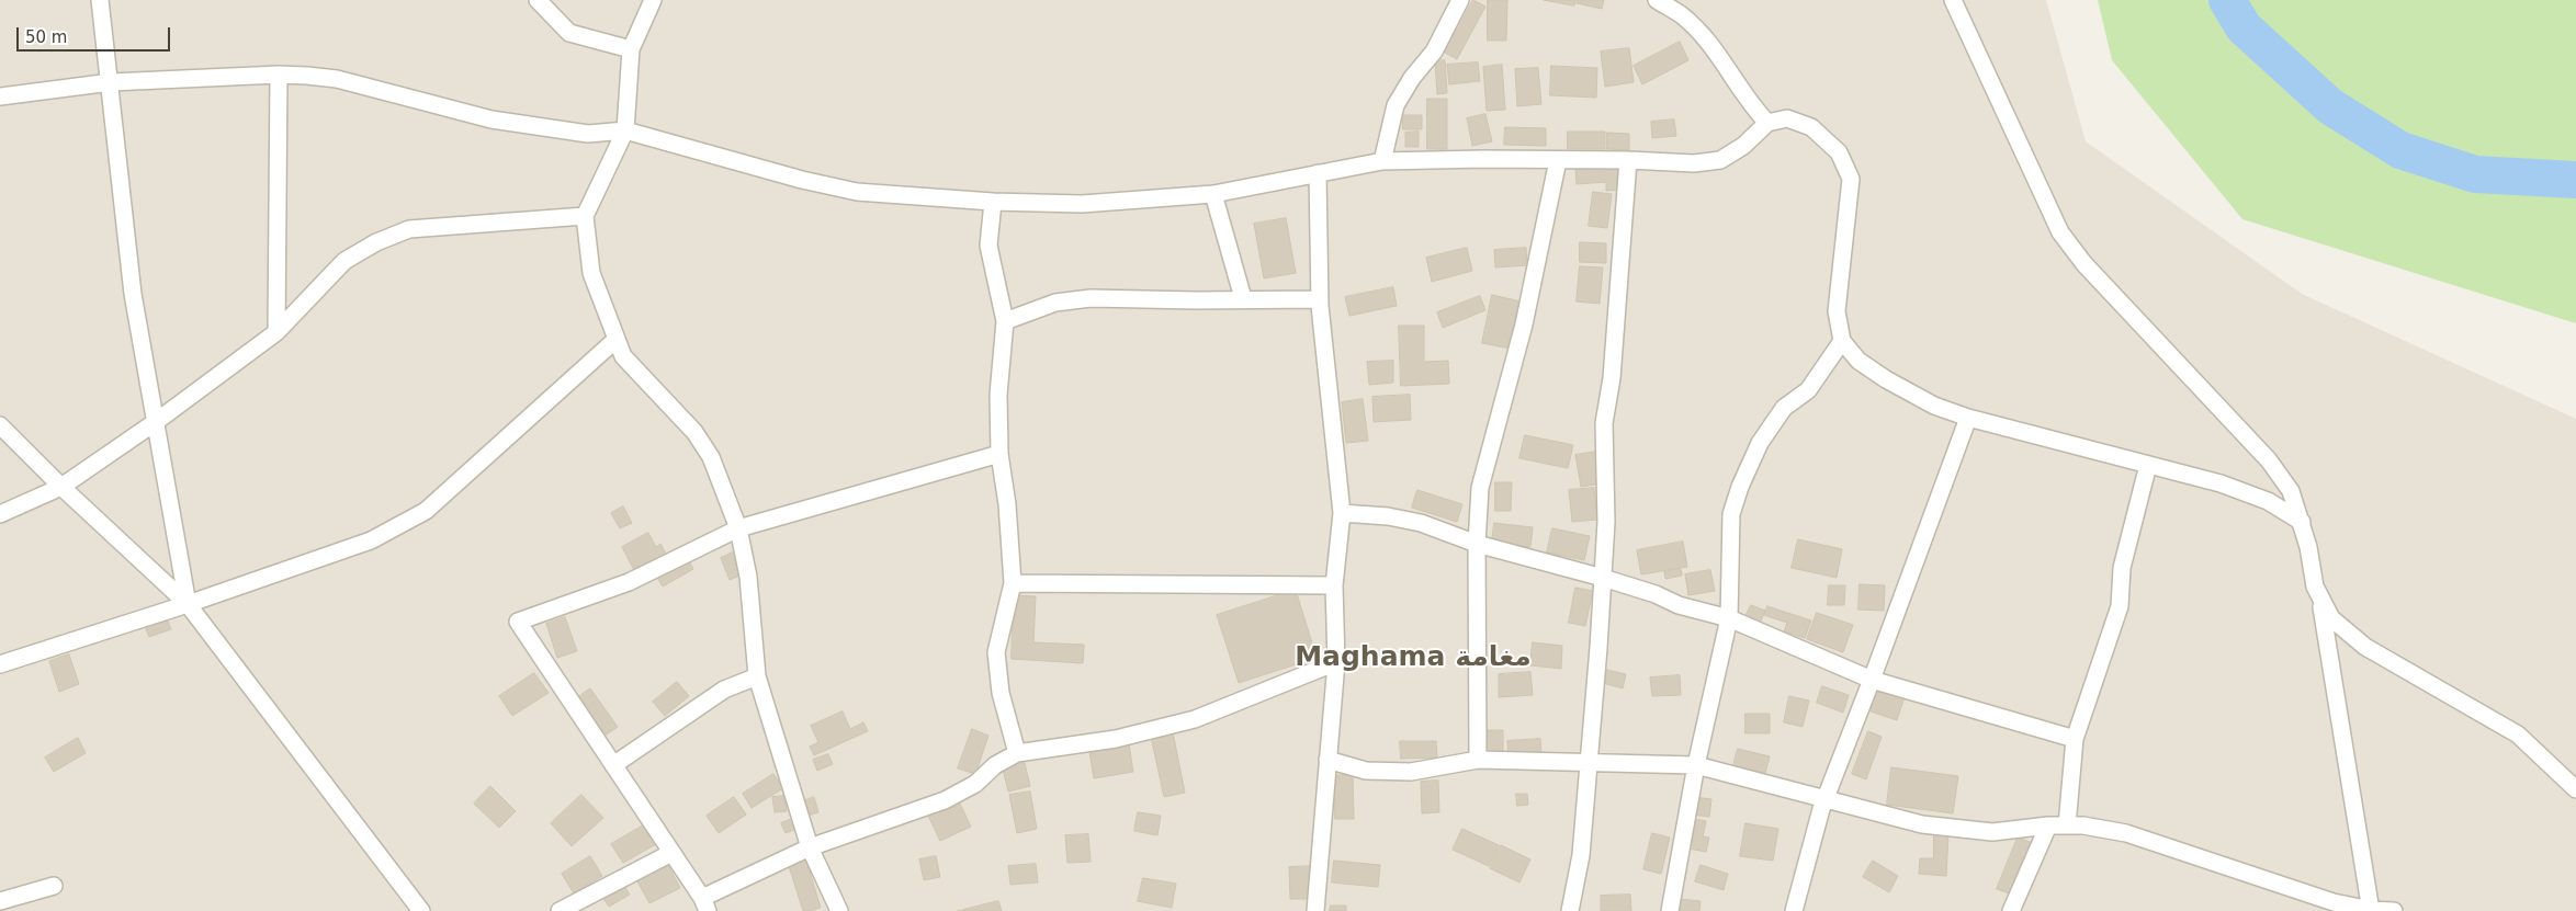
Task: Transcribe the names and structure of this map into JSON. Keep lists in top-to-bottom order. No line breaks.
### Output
{"districts":["Maghama مغامة"],"scale_bar":"50 m"}
